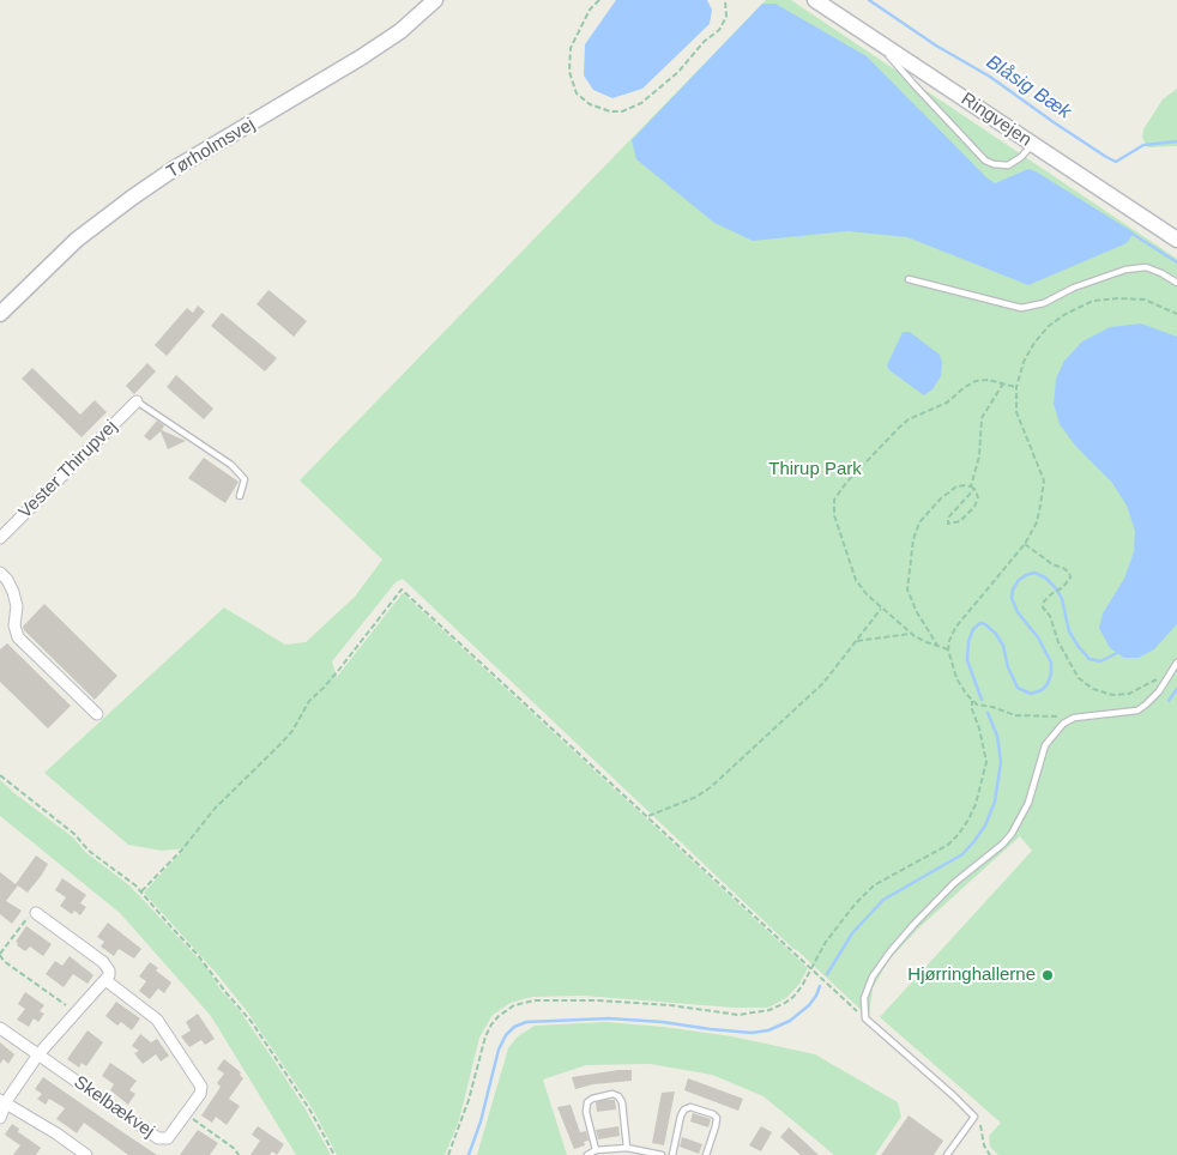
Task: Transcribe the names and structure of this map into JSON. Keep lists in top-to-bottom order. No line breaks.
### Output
{"streets":{"street":["Ringvejen","Tørholmsvej","Vester Thirupvej","Skelbækvej"]},"water":["Blåsig Bæk"],"parks":["Thirup Park"],"places":["Hjørringhallerne"]}
